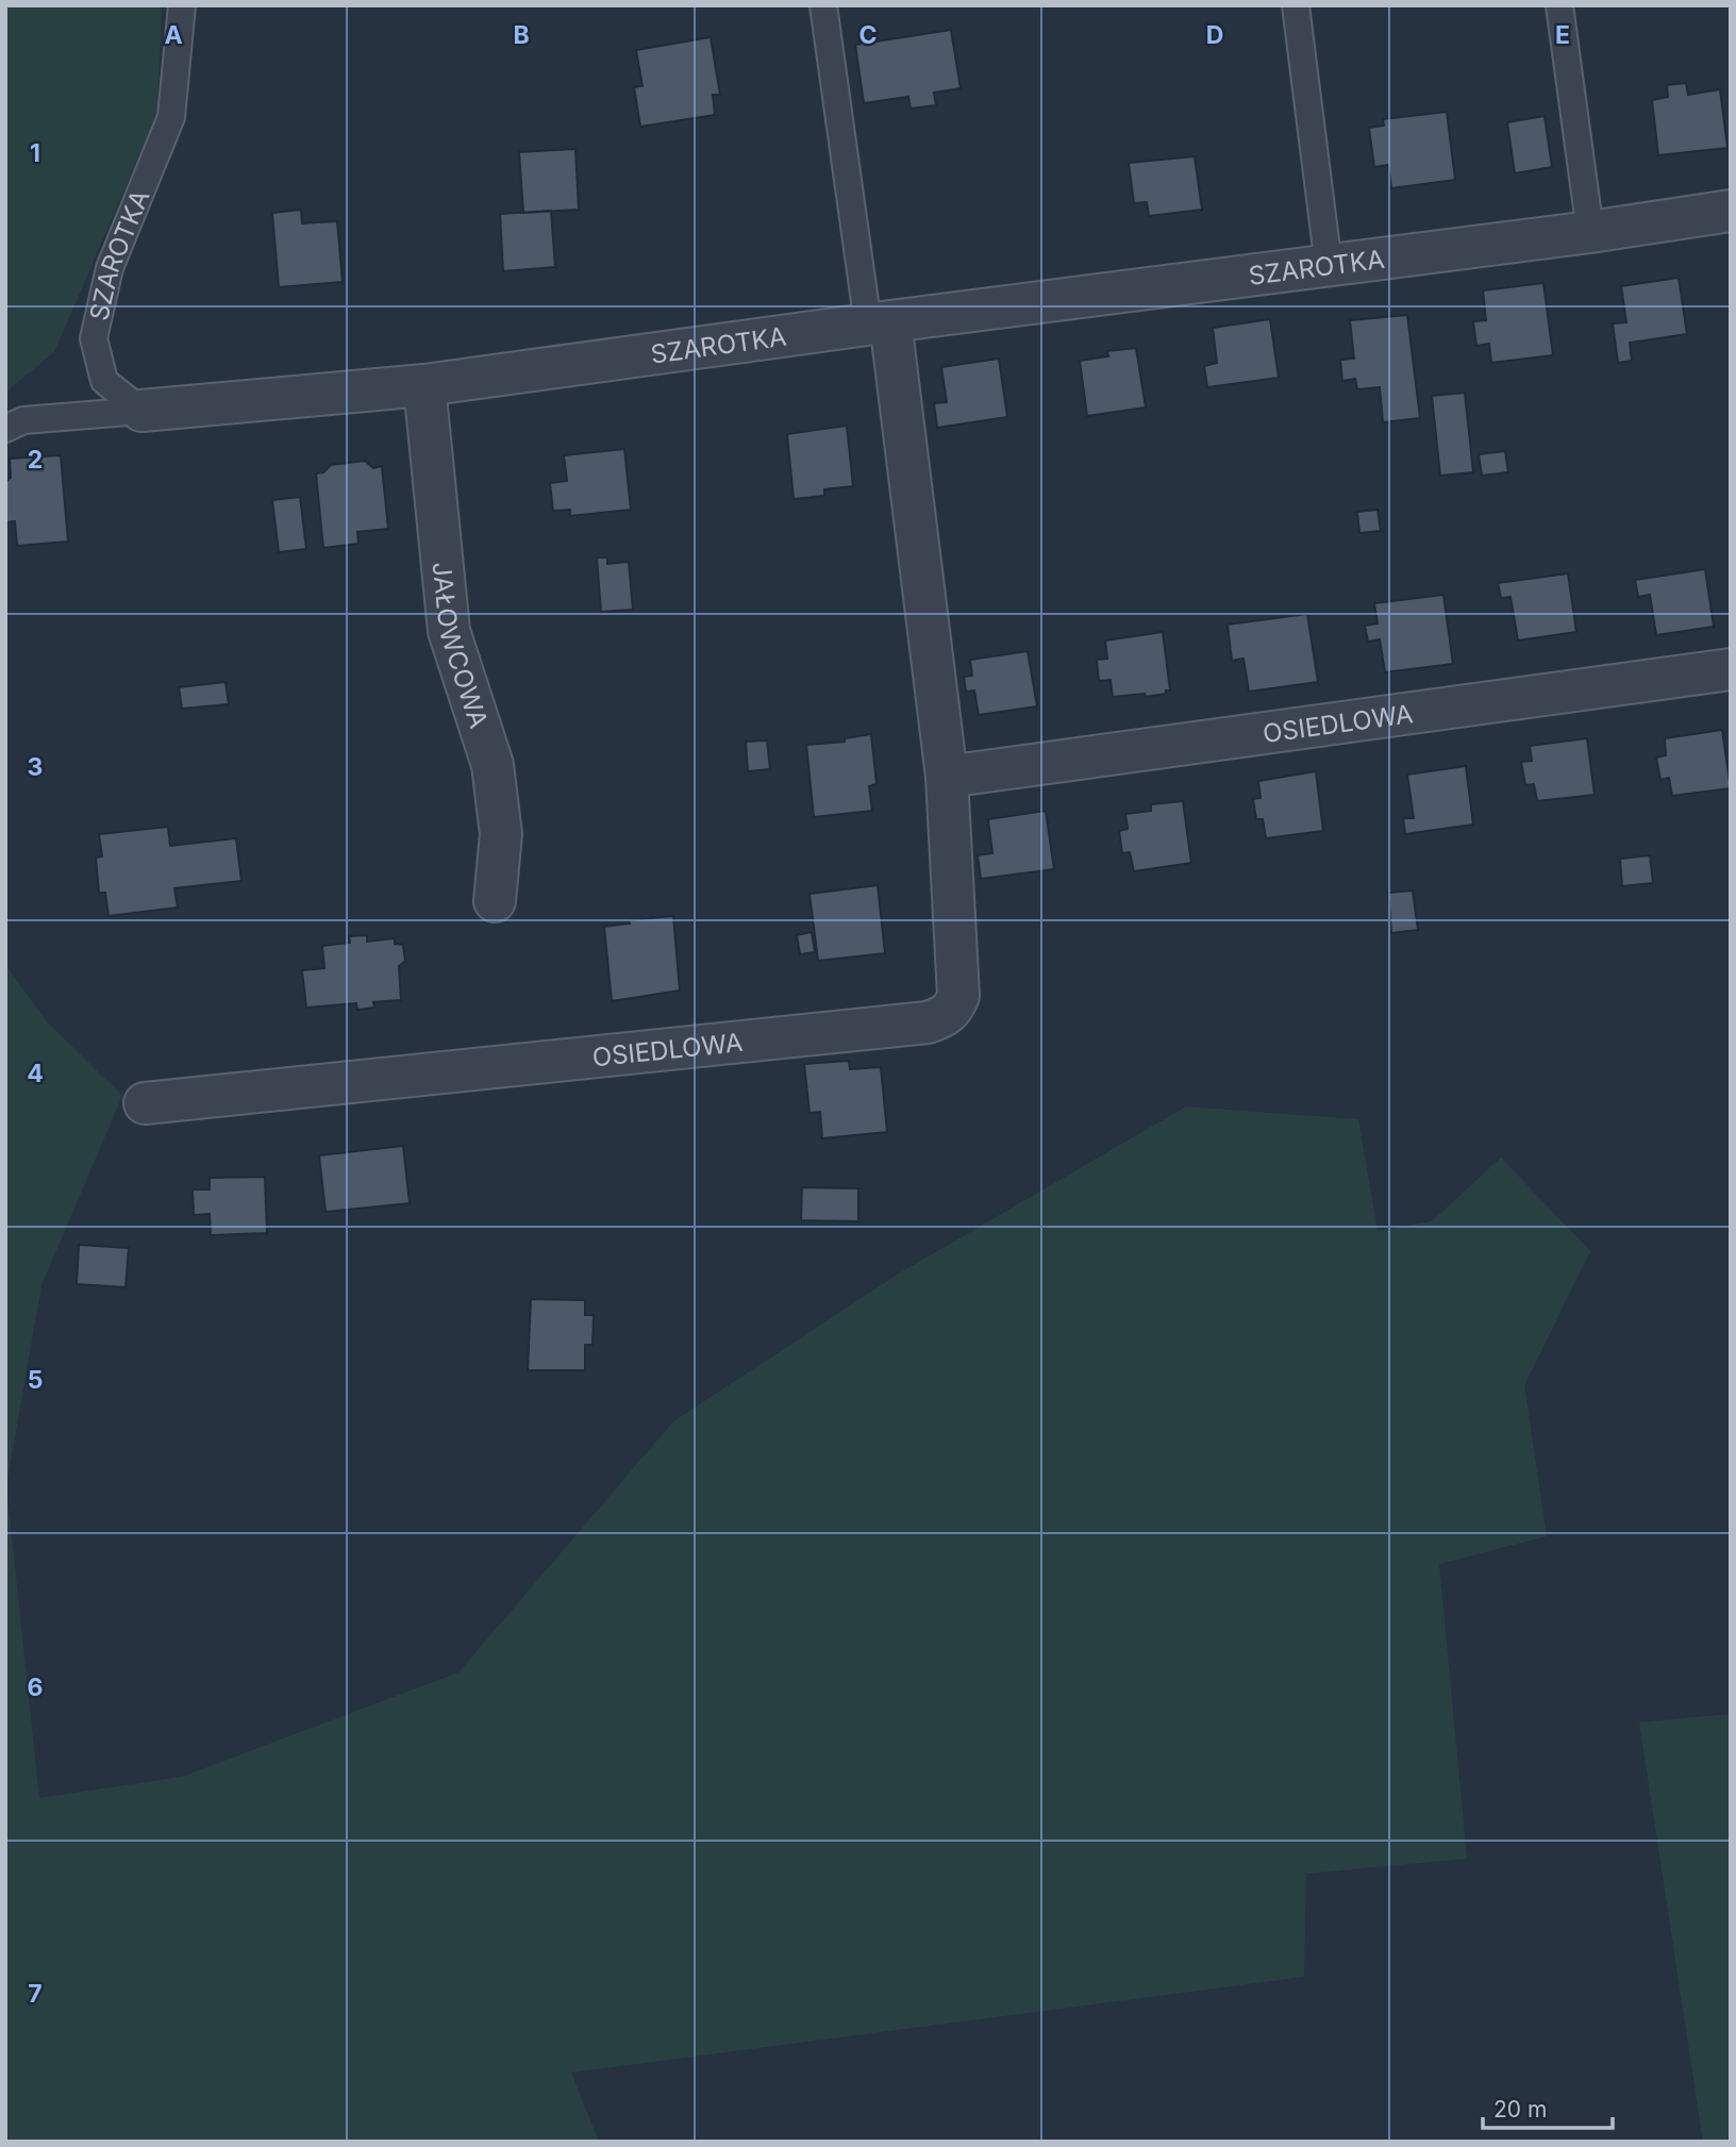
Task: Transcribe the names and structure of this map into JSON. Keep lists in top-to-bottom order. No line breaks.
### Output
{"streets":{"street":["SZAROTKA","JAŁOWCOWA","OSIEDLOWA"]},"crossings":[["SZAROTKA","JAŁOWCOWA"],["SZAROTKA","OSIEDLOWA"]],"scale_bar":"20 m","grid":{"columns":["A","B","C","D","E"],"rows":["1","2","3","4","5","6","7"]}}
